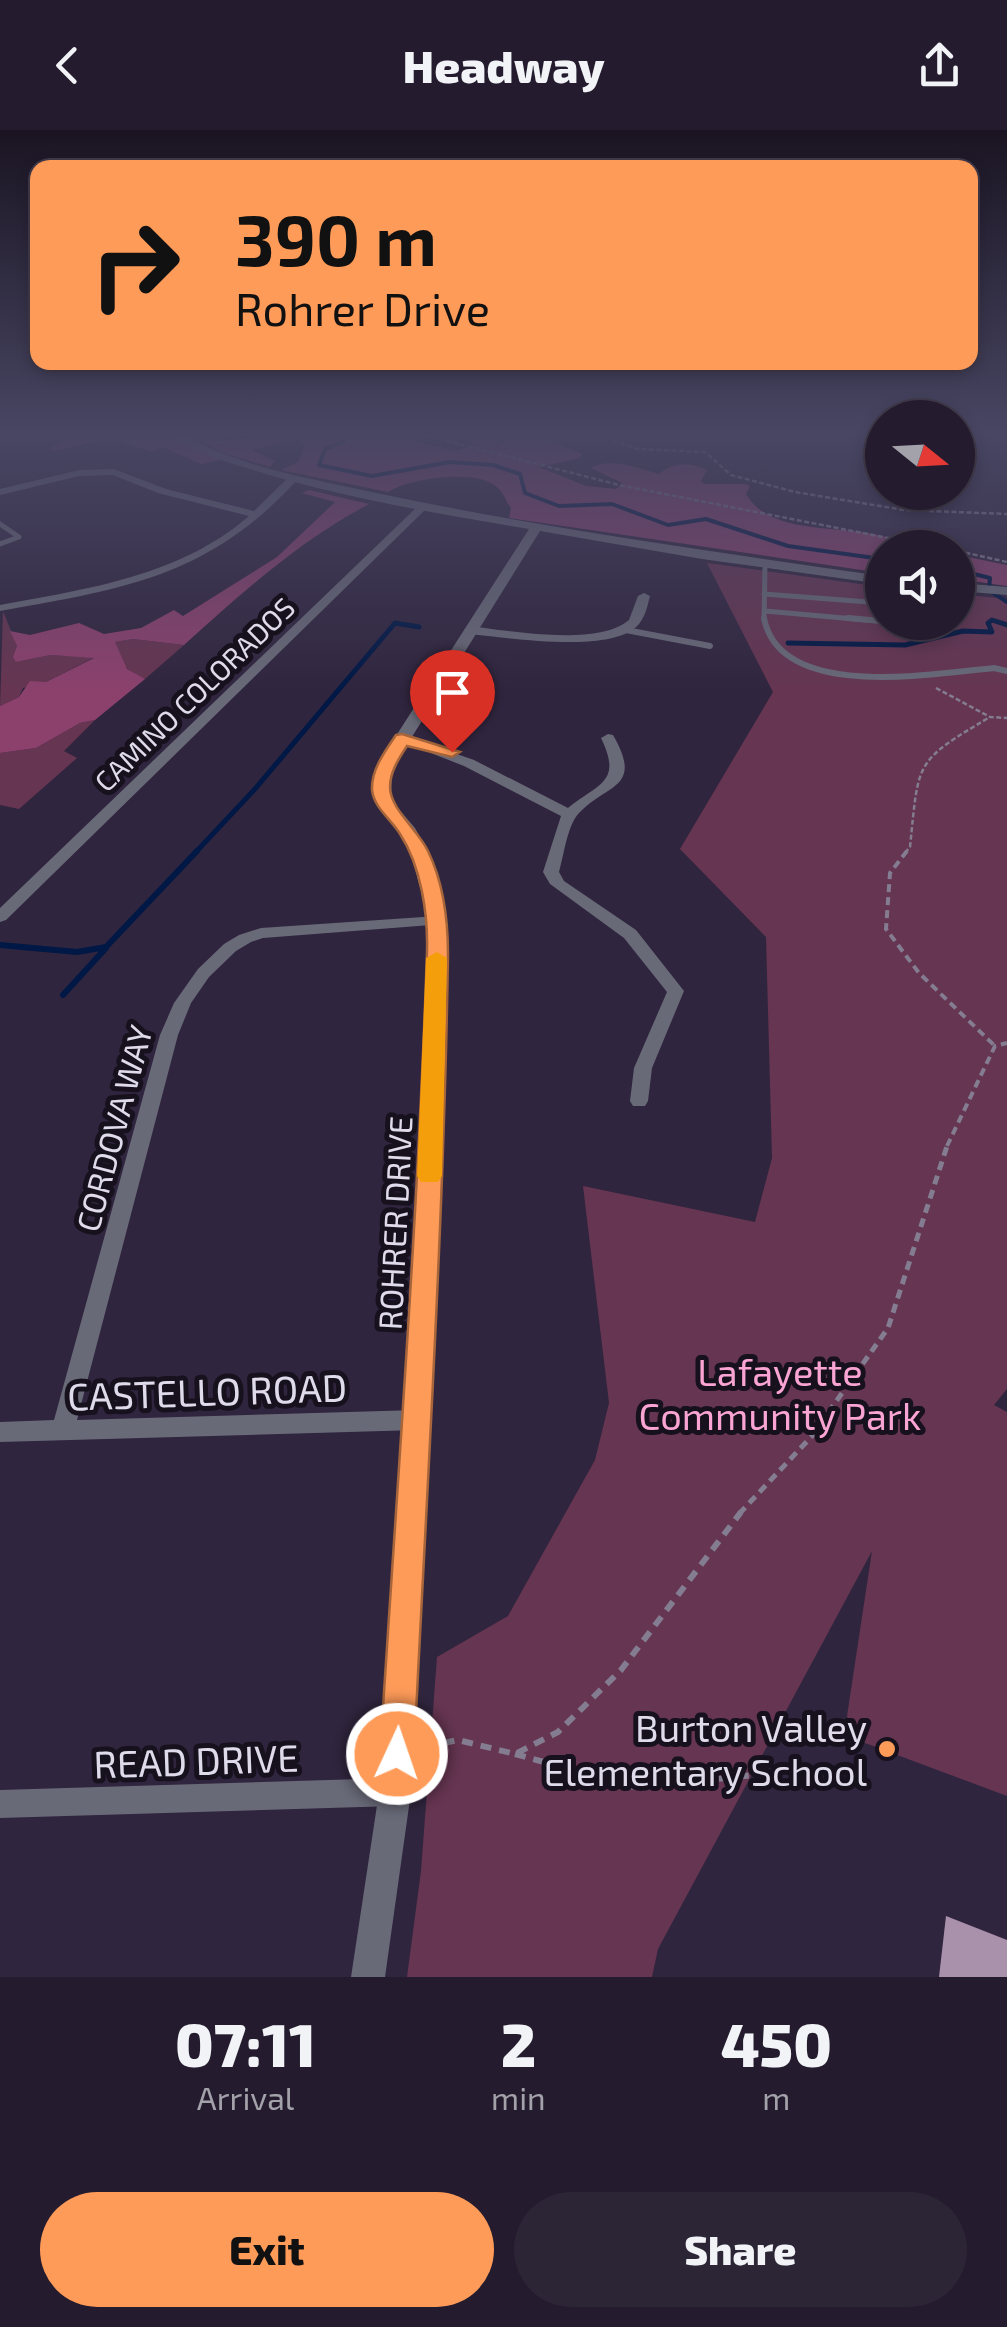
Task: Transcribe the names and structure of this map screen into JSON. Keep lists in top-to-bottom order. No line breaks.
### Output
{"streets":{"street":["CAMINO COLORADOS","CORDOVA WAY","ROHRER DRIVE","CASTELLO ROAD","READ DRIVE"]},"crossings":[["CORDOVA WAY","ROHRER DRIVE"],["CORDOVA WAY","CASTELLO ROAD"],["ROHRER DRIVE","CASTELLO ROAD"],["ROHRER DRIVE","READ DRIVE"]],"parks":["Lafayette Community Park"],"places":["Burton Valley Elementary School"],"north":"right","page":{"header":"Headway","turn":["390 m","Rohrer Drive"],"eta":["07:11","Arrival","2","min","450","m"],"buttons":["Exit","Share"]}}
